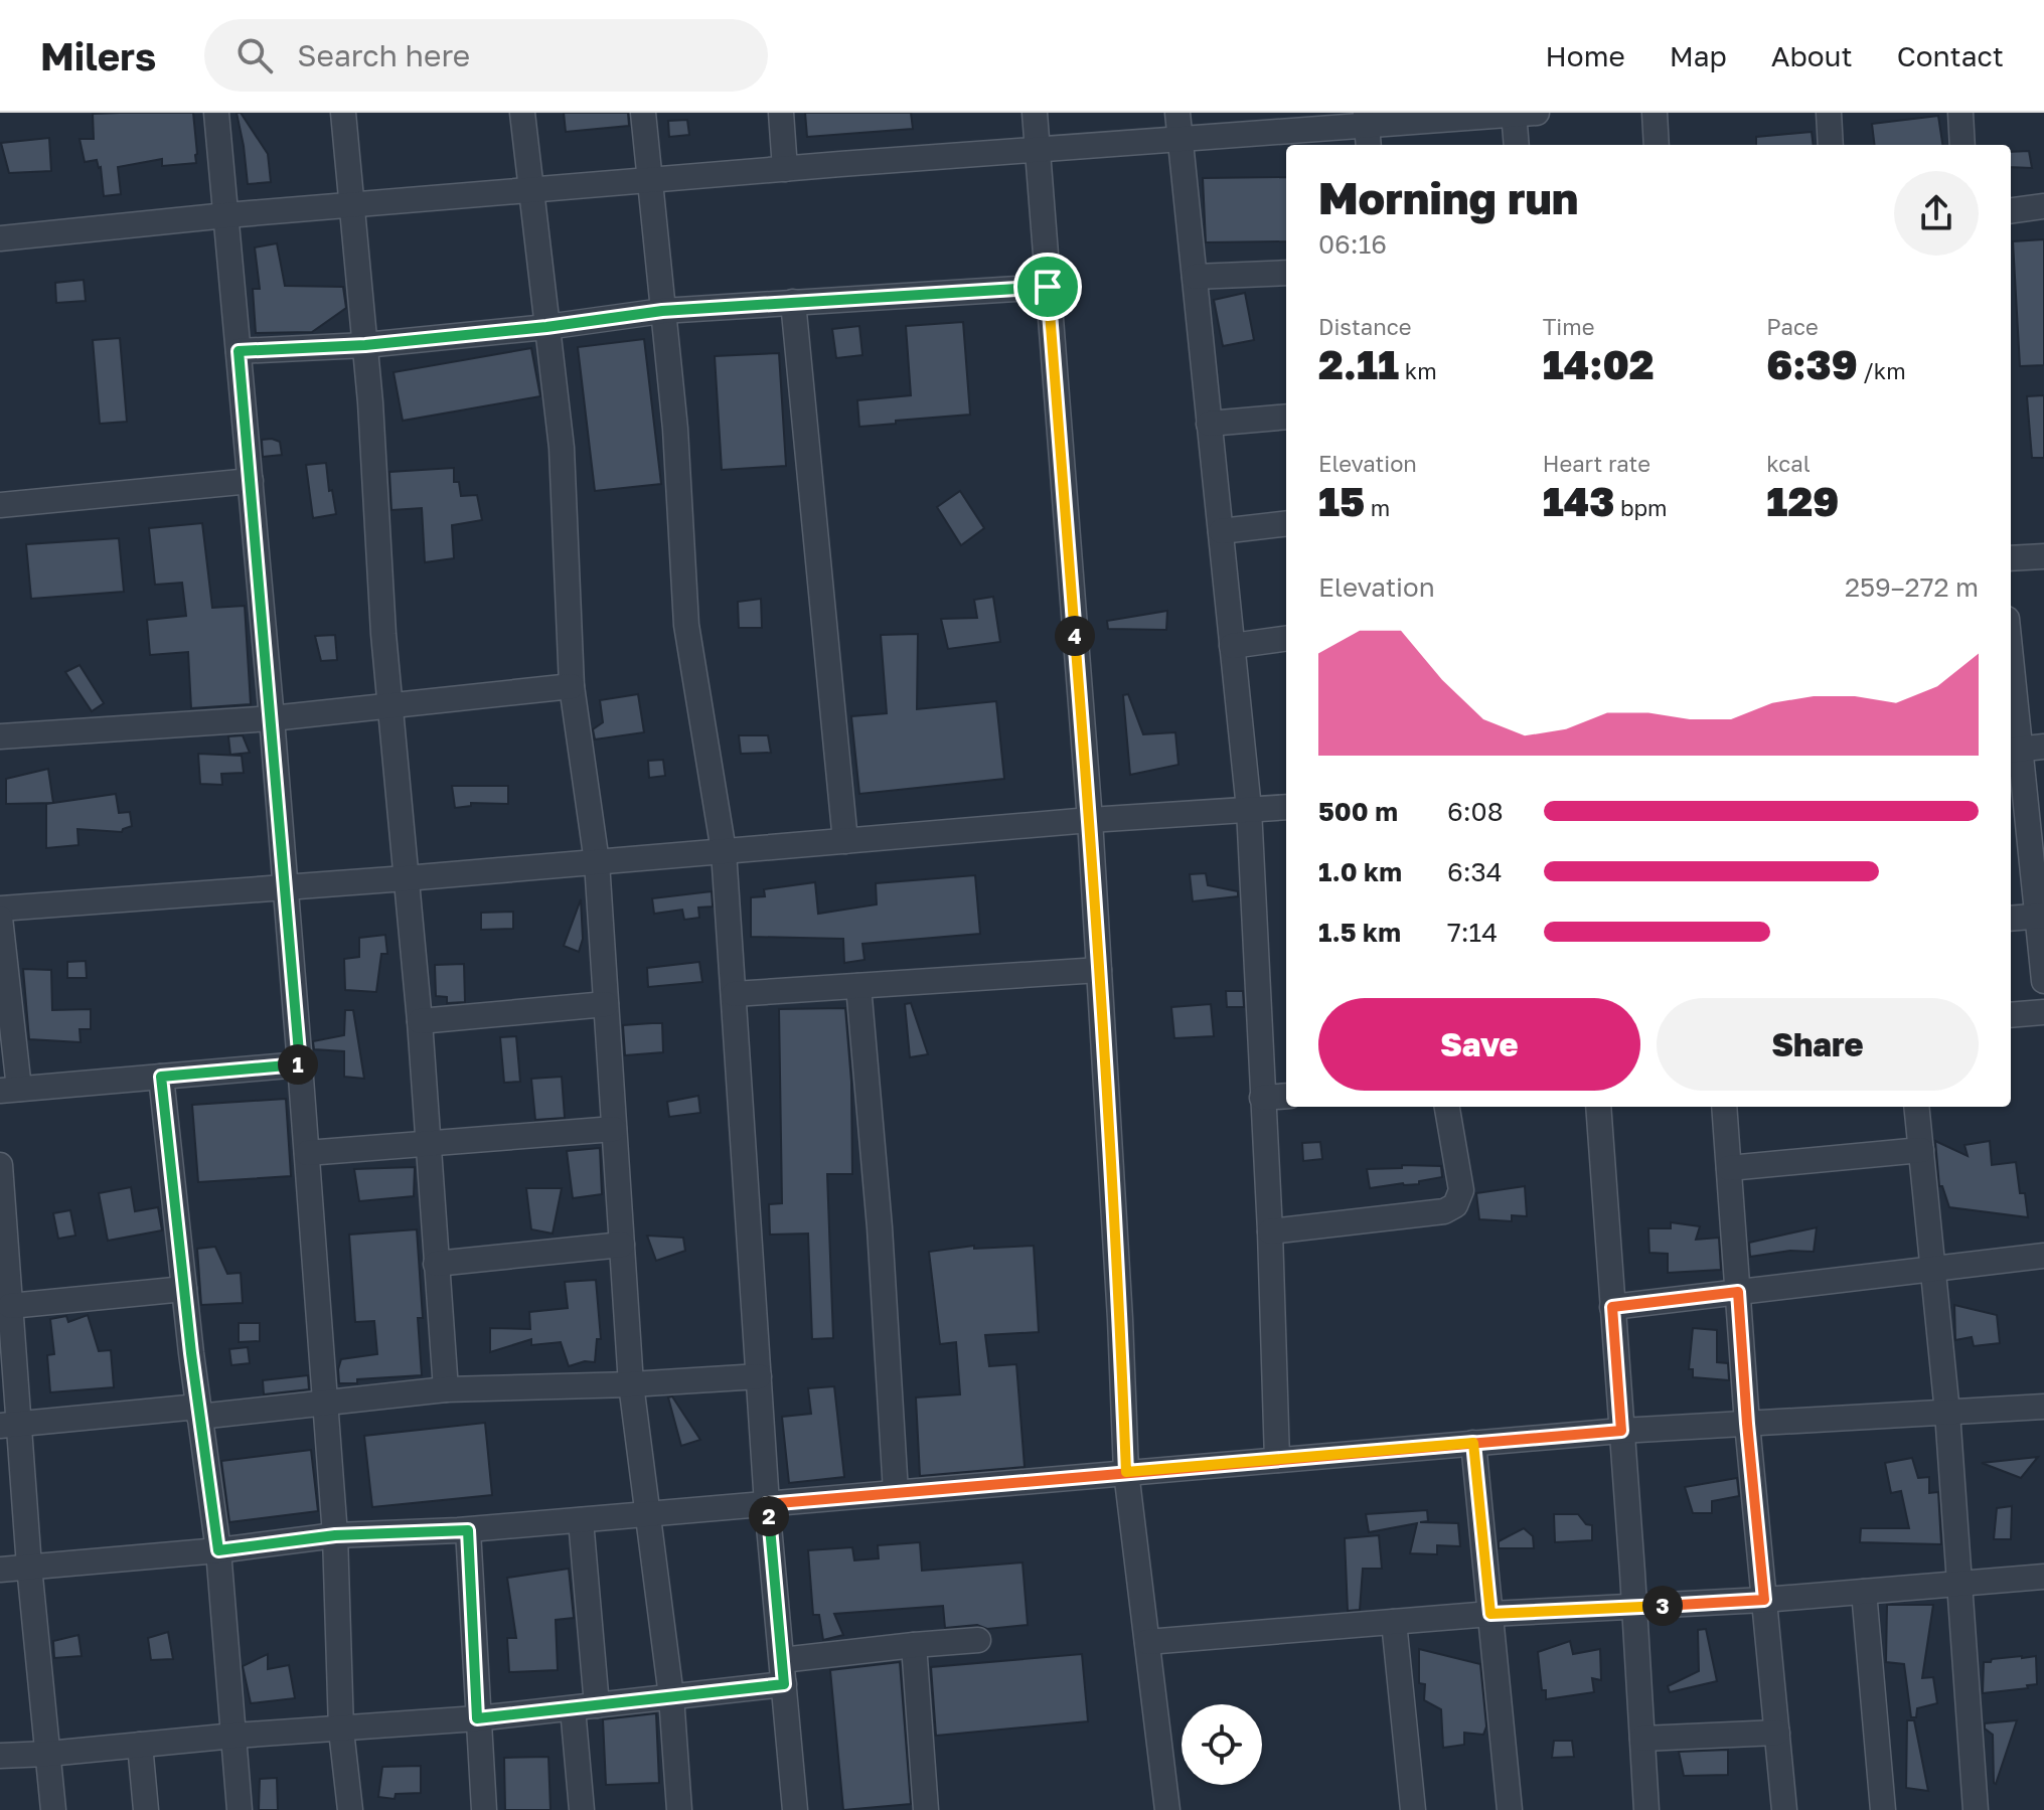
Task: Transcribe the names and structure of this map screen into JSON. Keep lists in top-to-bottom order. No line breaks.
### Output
{"page":{"header":"Milers","search":"Search here","nav":["Home","Map","About","Contact"],"heading":["Morning run","06:16"],"stats":[["Distance","2.11 km"],["Time","14:02"],["Pace","6:39 /km"],["Elevation","15 m"],["Heart rate","143 bpm"],["kcal","129"]],"chart":["Elevation","259–272 m"],"pins":["4","1","2","3"],"list":[{"name":"500 m","note":"6:08"},{"name":"1.0 km","note":"6:34"},{"name":"1.5 km","note":"7:14"}],"buttons":["Save","Share"]}}
